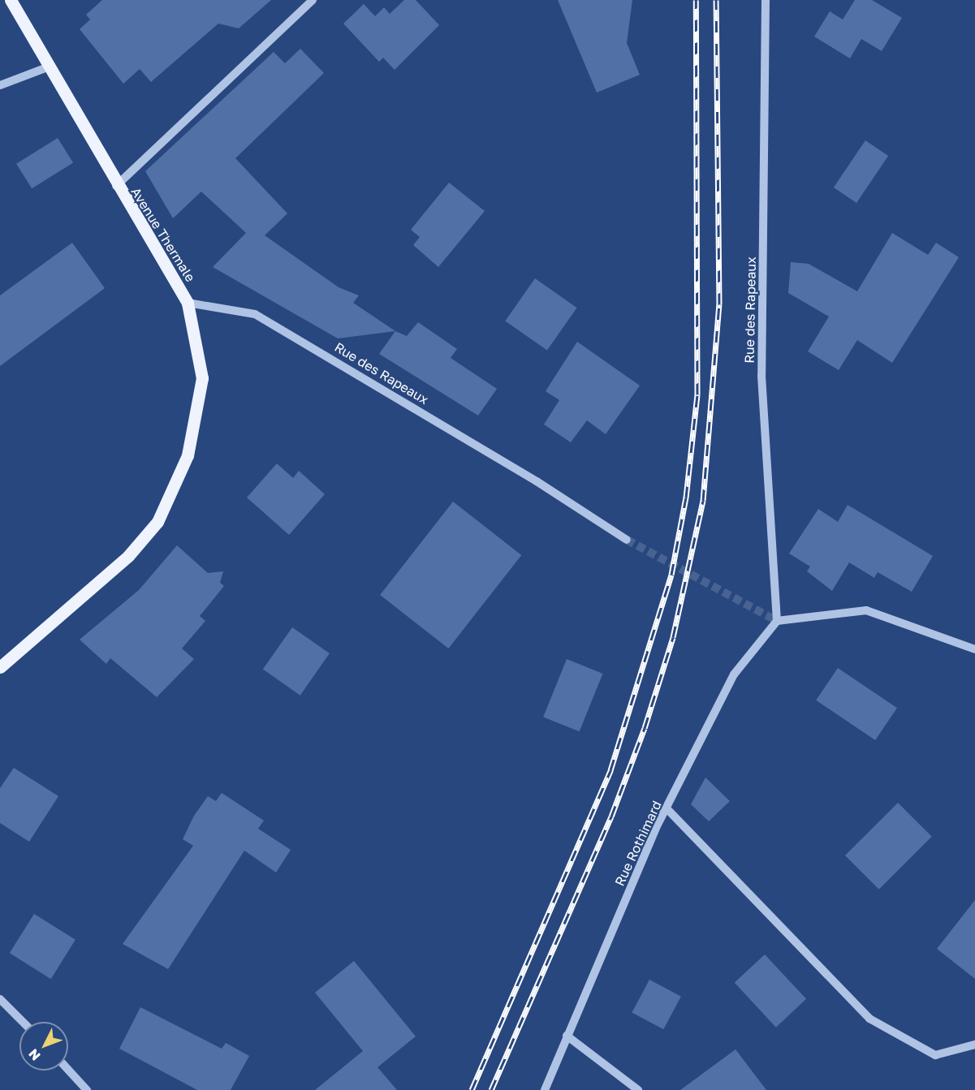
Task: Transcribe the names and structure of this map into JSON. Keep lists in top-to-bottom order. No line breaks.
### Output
{"streets":{"main road":["Avenue Thermale"],"street":["Rue des Rapeaux","Rue Rothimard"]},"crossings":[["Avenue Thermale","Rue des Rapeaux"],["Rue des Rapeaux","Rue Rothimard"]],"north":"bottom left"}
